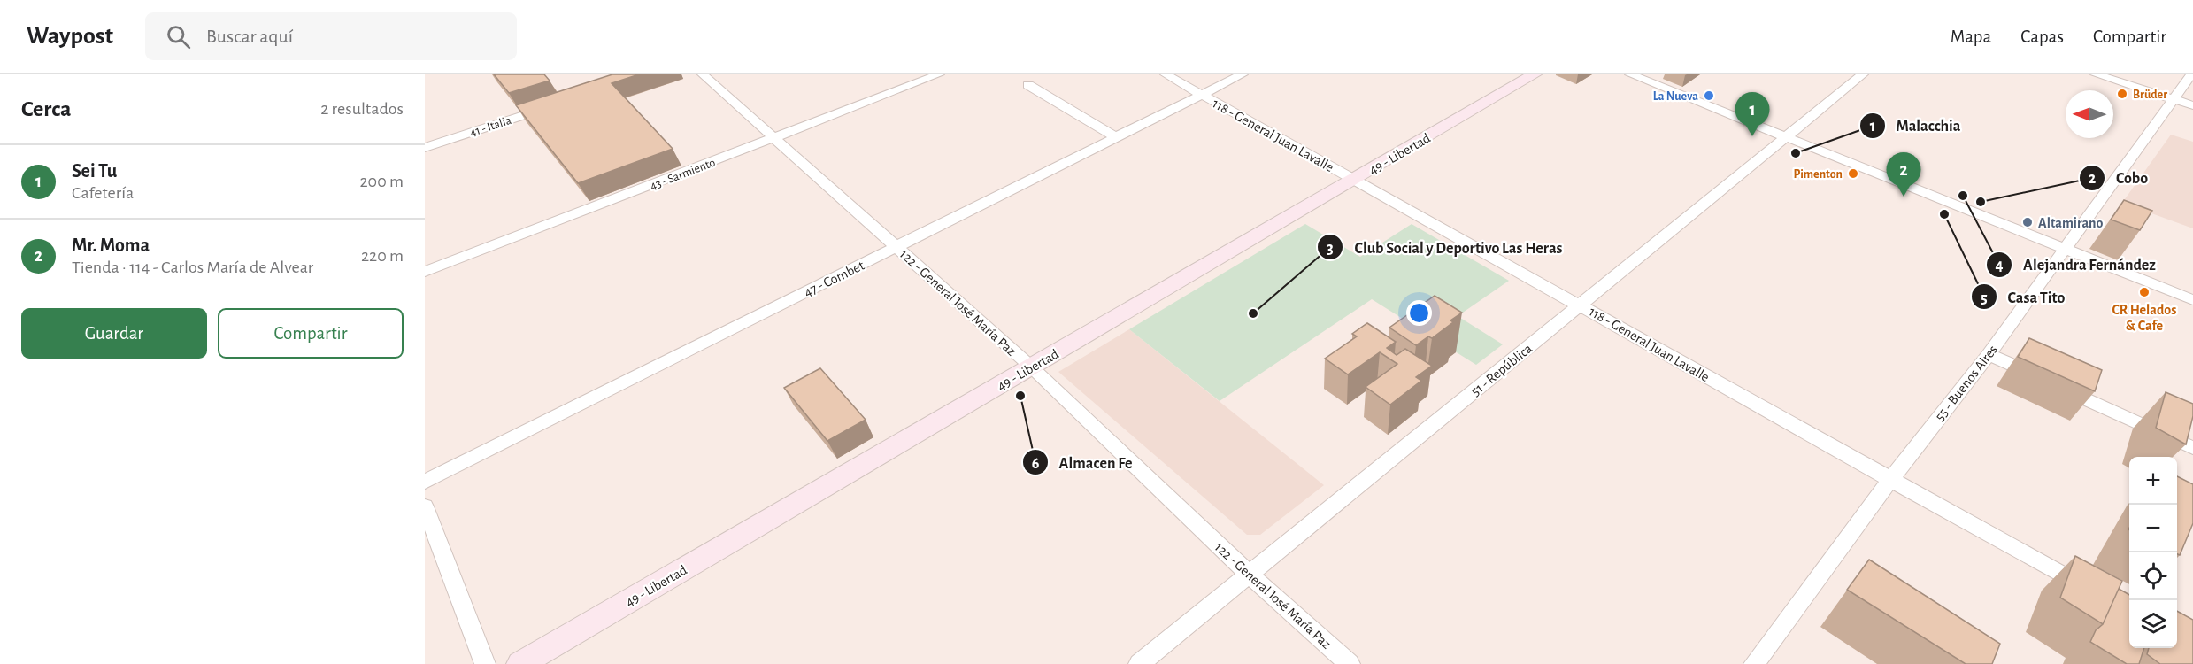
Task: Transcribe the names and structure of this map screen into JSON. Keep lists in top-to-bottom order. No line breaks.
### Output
{"streets":{"street":["41 - Italia","118 - General Juan Lavalle","49 - Libertad","43 - Sarmiento","47 - Combet","122 - General José María Paz","51 - República","55 - Buenos Aires"]},"crossings":[["118 - General Juan Lavalle","49 - Libertad"],["118 - General Juan Lavalle","47 - Combet"],["118 - General Juan Lavalle","51 - República"],["118 - General Juan Lavalle","55 - Buenos Aires"],["49 - Libertad","122 - General José María Paz"],["43 - Sarmiento","122 - General José María Paz"],["47 - Combet","122 - General José María Paz"],["122 - General José María Paz","51 - República"]],"places":["Brüder","La Nueva","Malacchia","Pimenton","Alejandra Fernández","Cobo","Casa Tito","Altamirano","CR Helados & Cafe","Club Social y Deportivo Las Heras","Almacen Fe"],"north":"left","page":{"header":"Waypost","search":"Buscar aquí","nav":["Mapa","Capas","Compartir"],"heading":["Cerca","2 resultados"],"pins":["1","2"],"list":[{"mark":"1","name":"Sei Tu","note":"Cafetería","value":"200 m"},{"mark":"2","name":"Mr. Moma","note":"Tienda · 114 - Carlos María de Alvear","value":"220 m"}],"buttons":["Guardar","Compartir"],"map_buttons":["+","−"]}}
